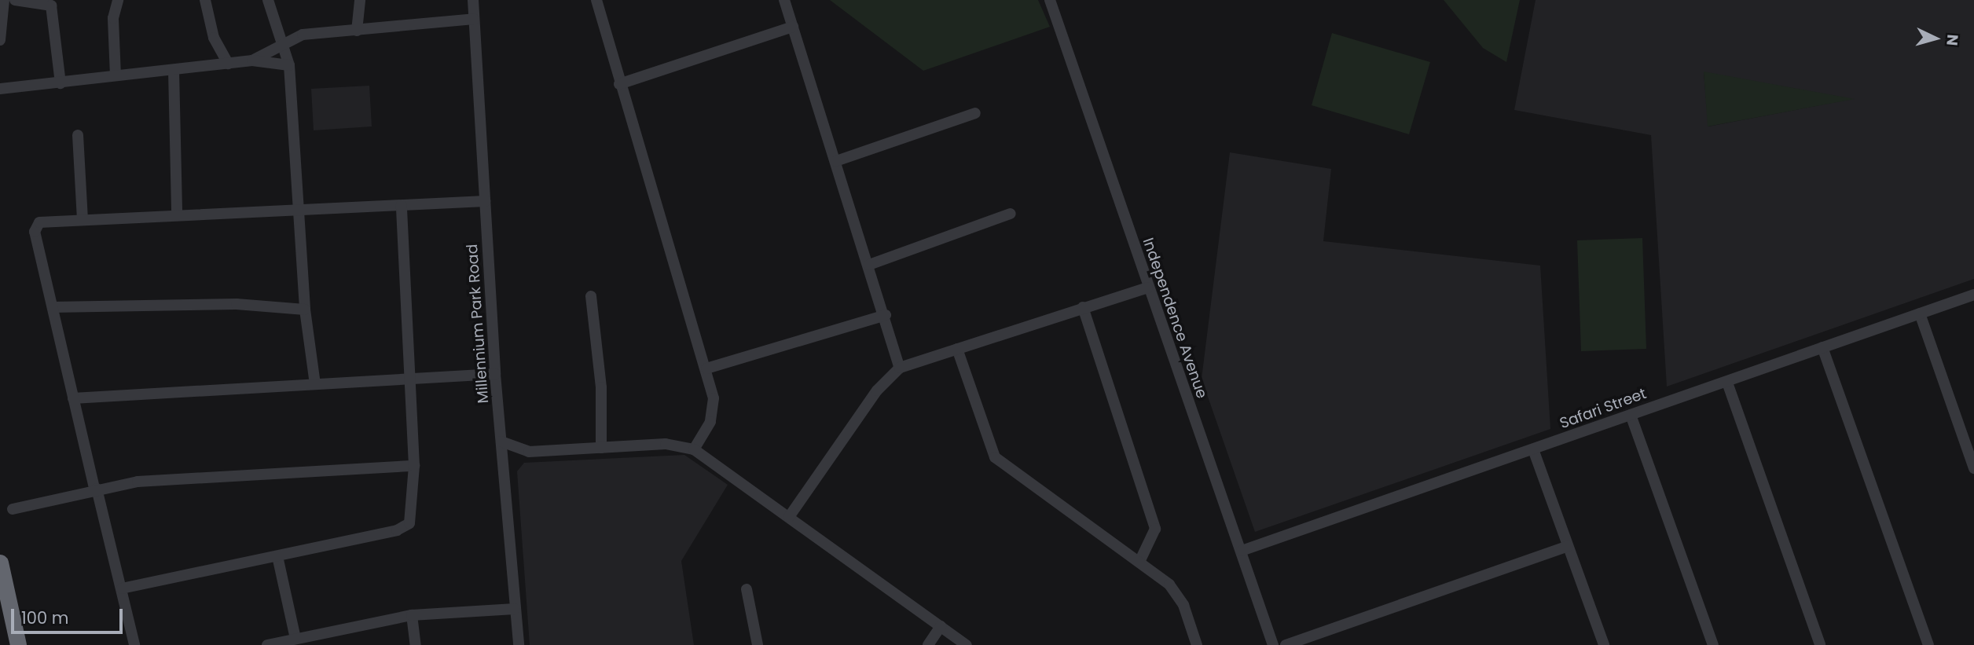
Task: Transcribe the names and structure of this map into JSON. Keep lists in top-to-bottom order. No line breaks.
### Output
{"streets":{"street":["Independence Avenue","Millennium Park Road","Safari Street"]},"crossings":[["Independence Avenue","Safari Street"]],"scale_bar":"100 m","north":"right"}
